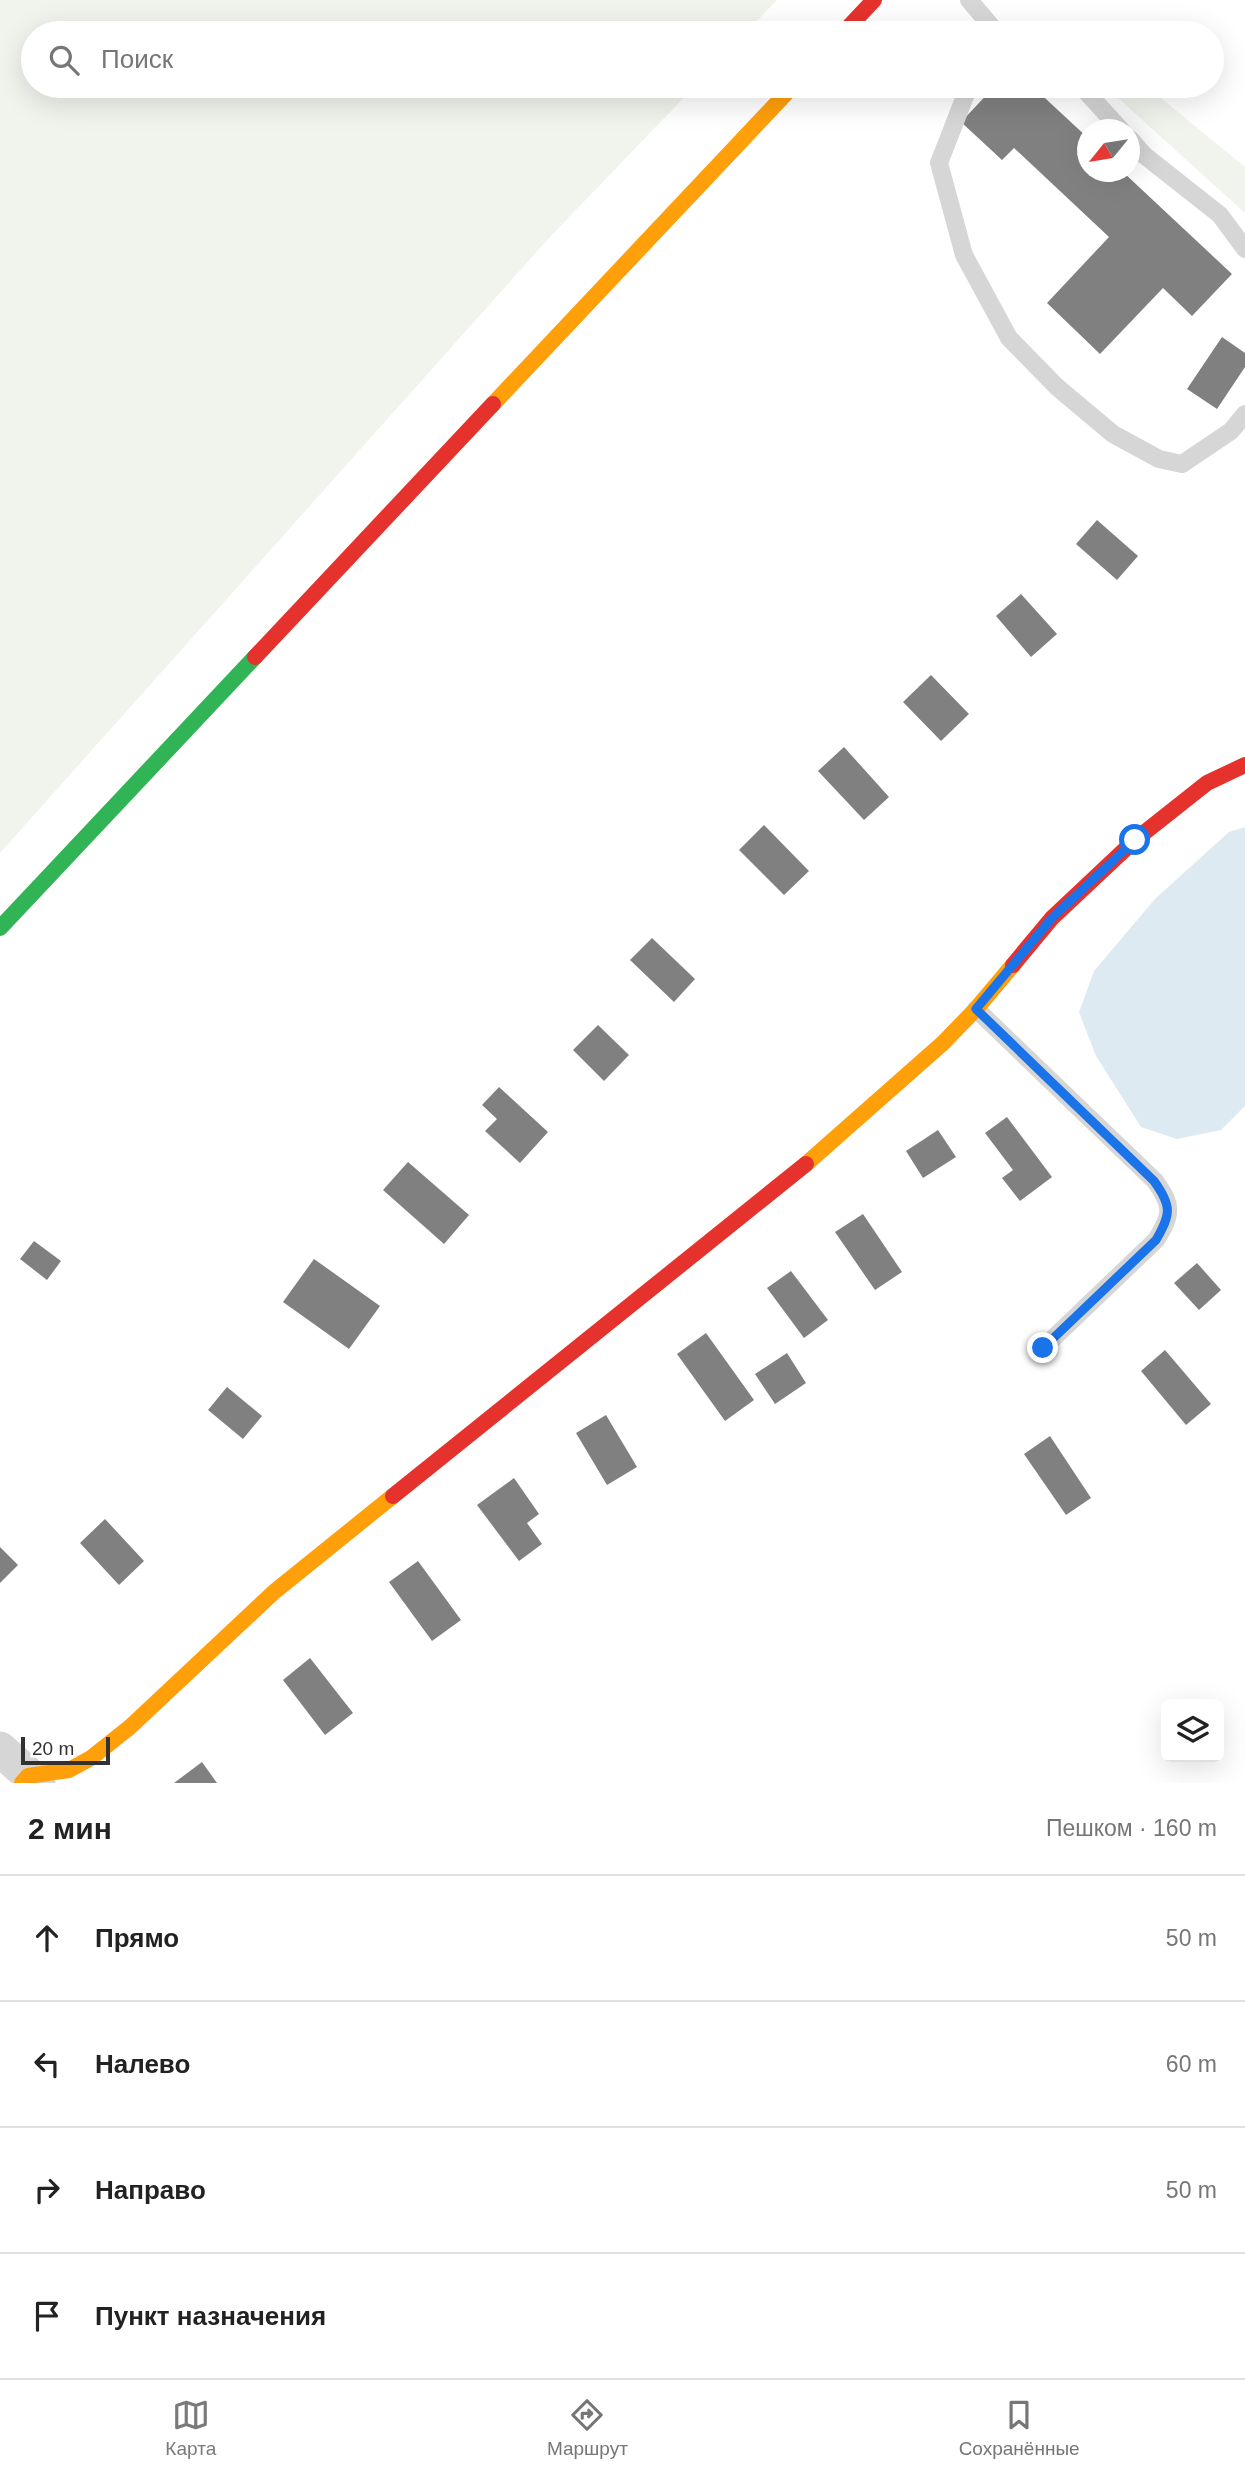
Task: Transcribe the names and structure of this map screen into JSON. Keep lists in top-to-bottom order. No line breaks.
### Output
{"scale_bar":"20 m","north":"bottom left","page":{"search":"Поиск","scale":"20 m","heading":["2 мин","Пешком · 160 m"],"list":[["Прямо","50 m"],["Налево","60 m"],["Направо","50 m"],"Пункт назначения"],"nav":["Карта","Маршрут","Сохранённые"]}}
